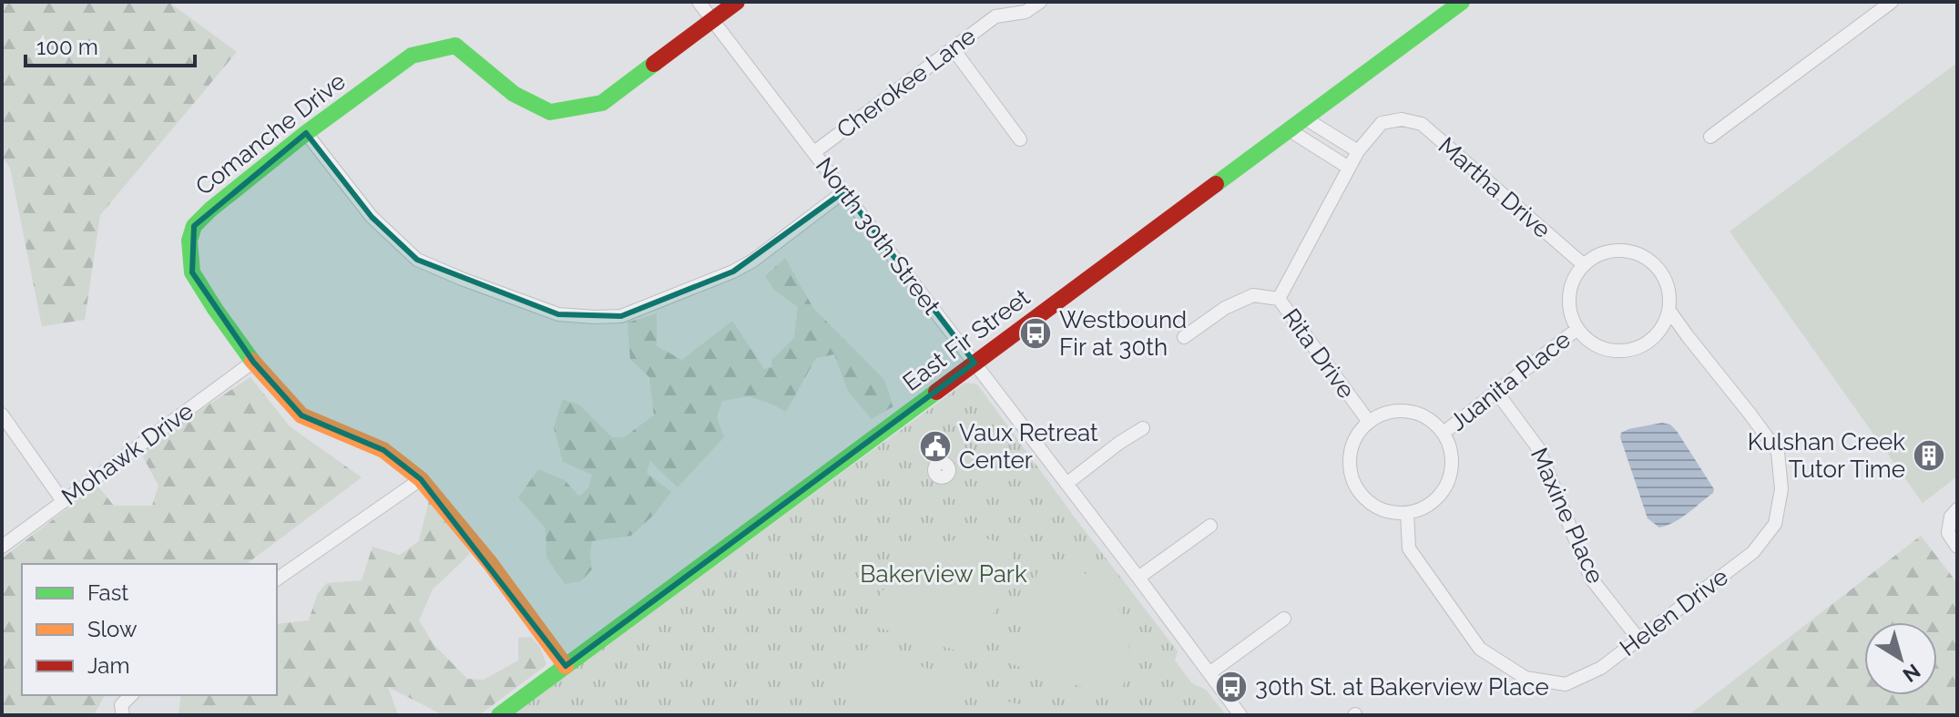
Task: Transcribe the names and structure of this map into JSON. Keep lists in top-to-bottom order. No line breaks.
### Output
{"streets":{"street":["Cherokee Lane","Comanche Drive","Martha Drive","North 30th Street","East Fir Street","Rita Drive","Juanita Place","Mohawk Drive","Maxine Place","Helen Drive"]},"crossings":[["Cherokee Lane","North 30th Street"],["Comanche Drive","North 30th Street"],["Comanche Drive","East Fir Street"],["Comanche Drive","Mohawk Drive"],["Martha Drive","Rita Drive"],["Martha Drive","Juanita Place"],["Martha Drive","Helen Drive"],["North 30th Street","East Fir Street"],["Rita Drive","Juanita Place"],["Rita Drive","Helen Drive"],["Juanita Place","Maxine Place"],["Juanita Place","Helen Drive"],["Maxine Place","Helen Drive"]],"parks":["Bakerview Park"],"places":{"bus stop":["Westbound Fir at 30th","30th St. at Bakerview Place"],"public building":["Vaux Retreat Center"],"building":["Kulshan Creek Tutor Time"]},"legend":["Fast","Slow","Jam"],"scale_bar":"100 m","north":"bottom right"}
